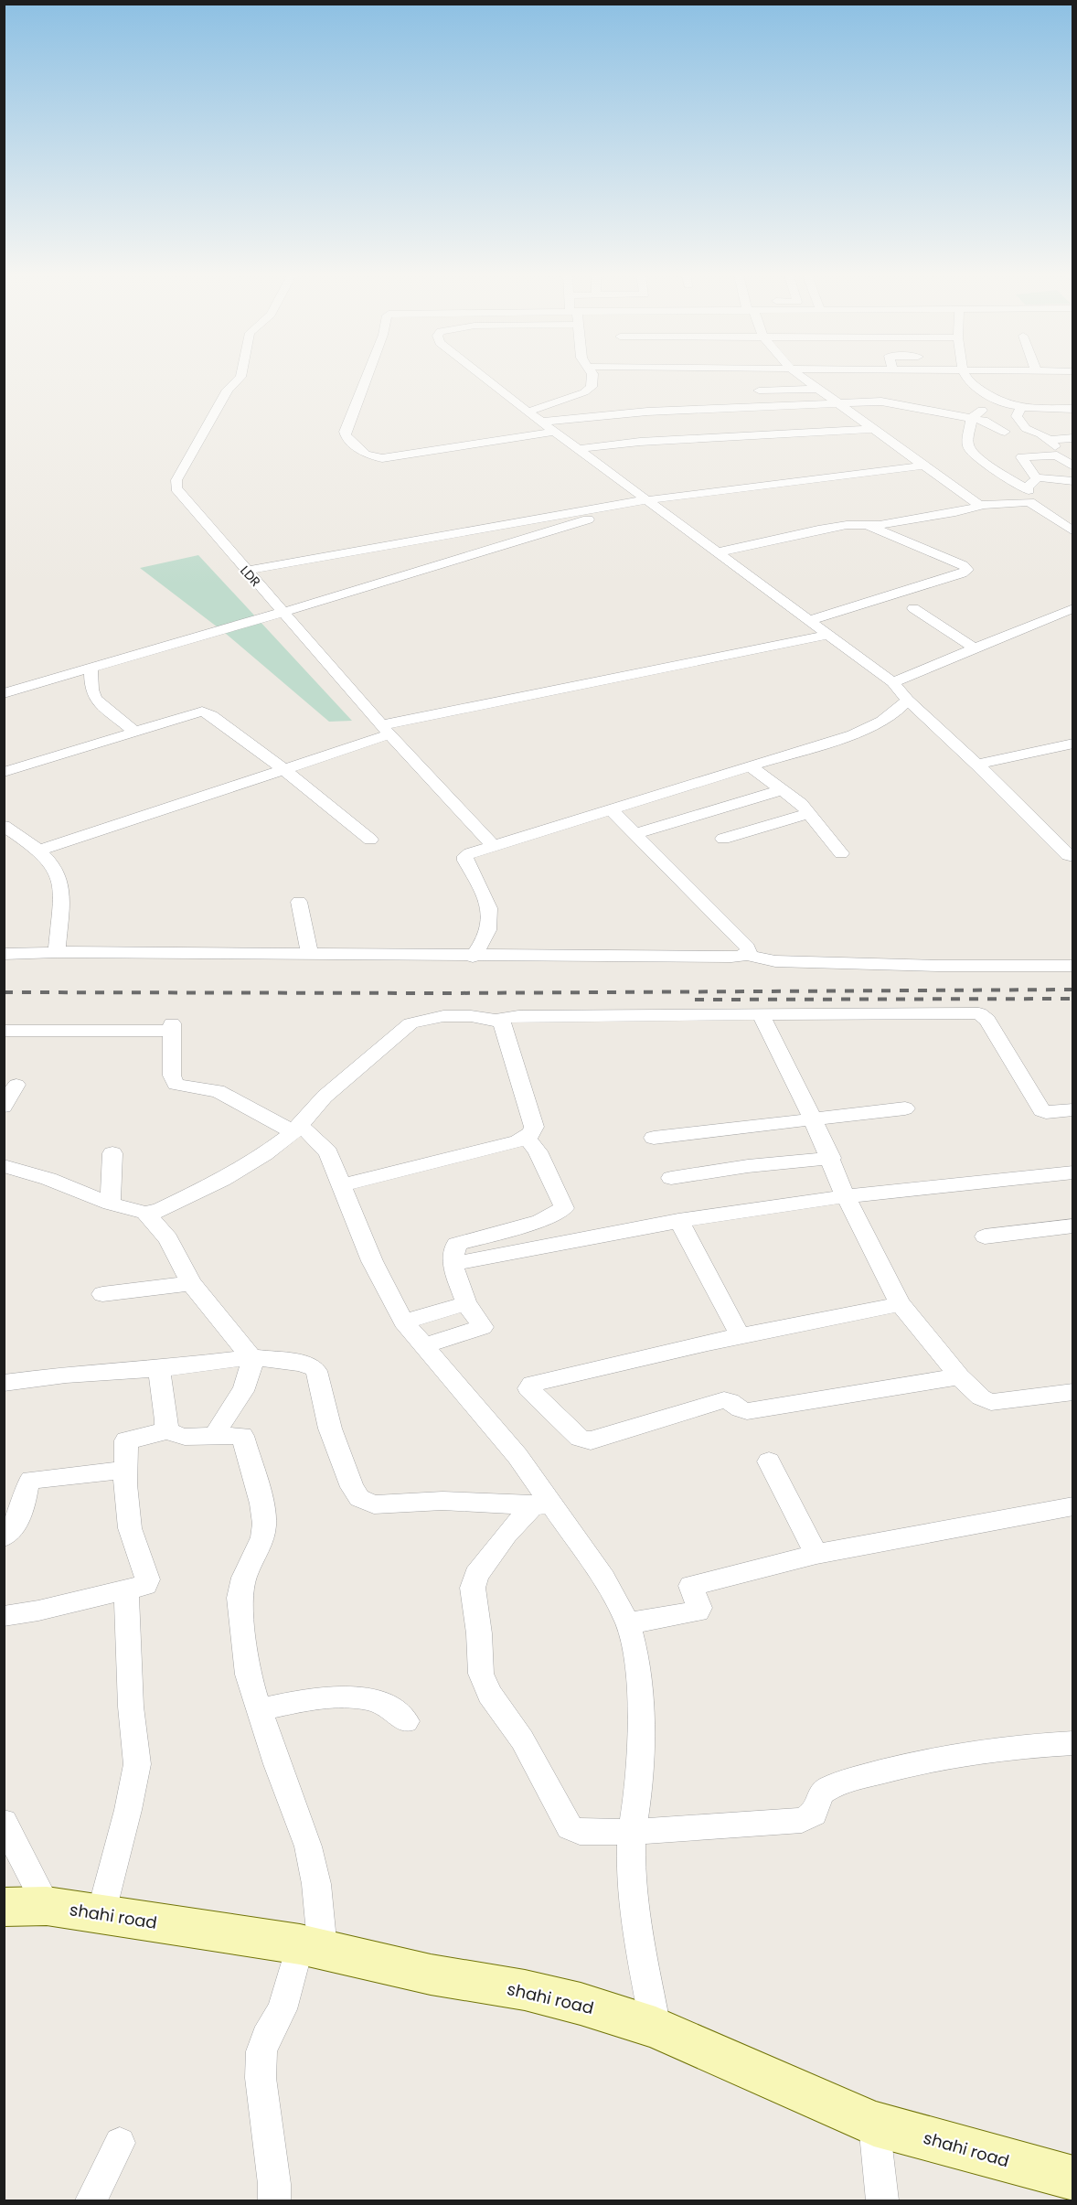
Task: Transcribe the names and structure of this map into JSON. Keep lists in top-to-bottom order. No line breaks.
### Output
{"streets":{"street":["LDR","shahi road"]}}
